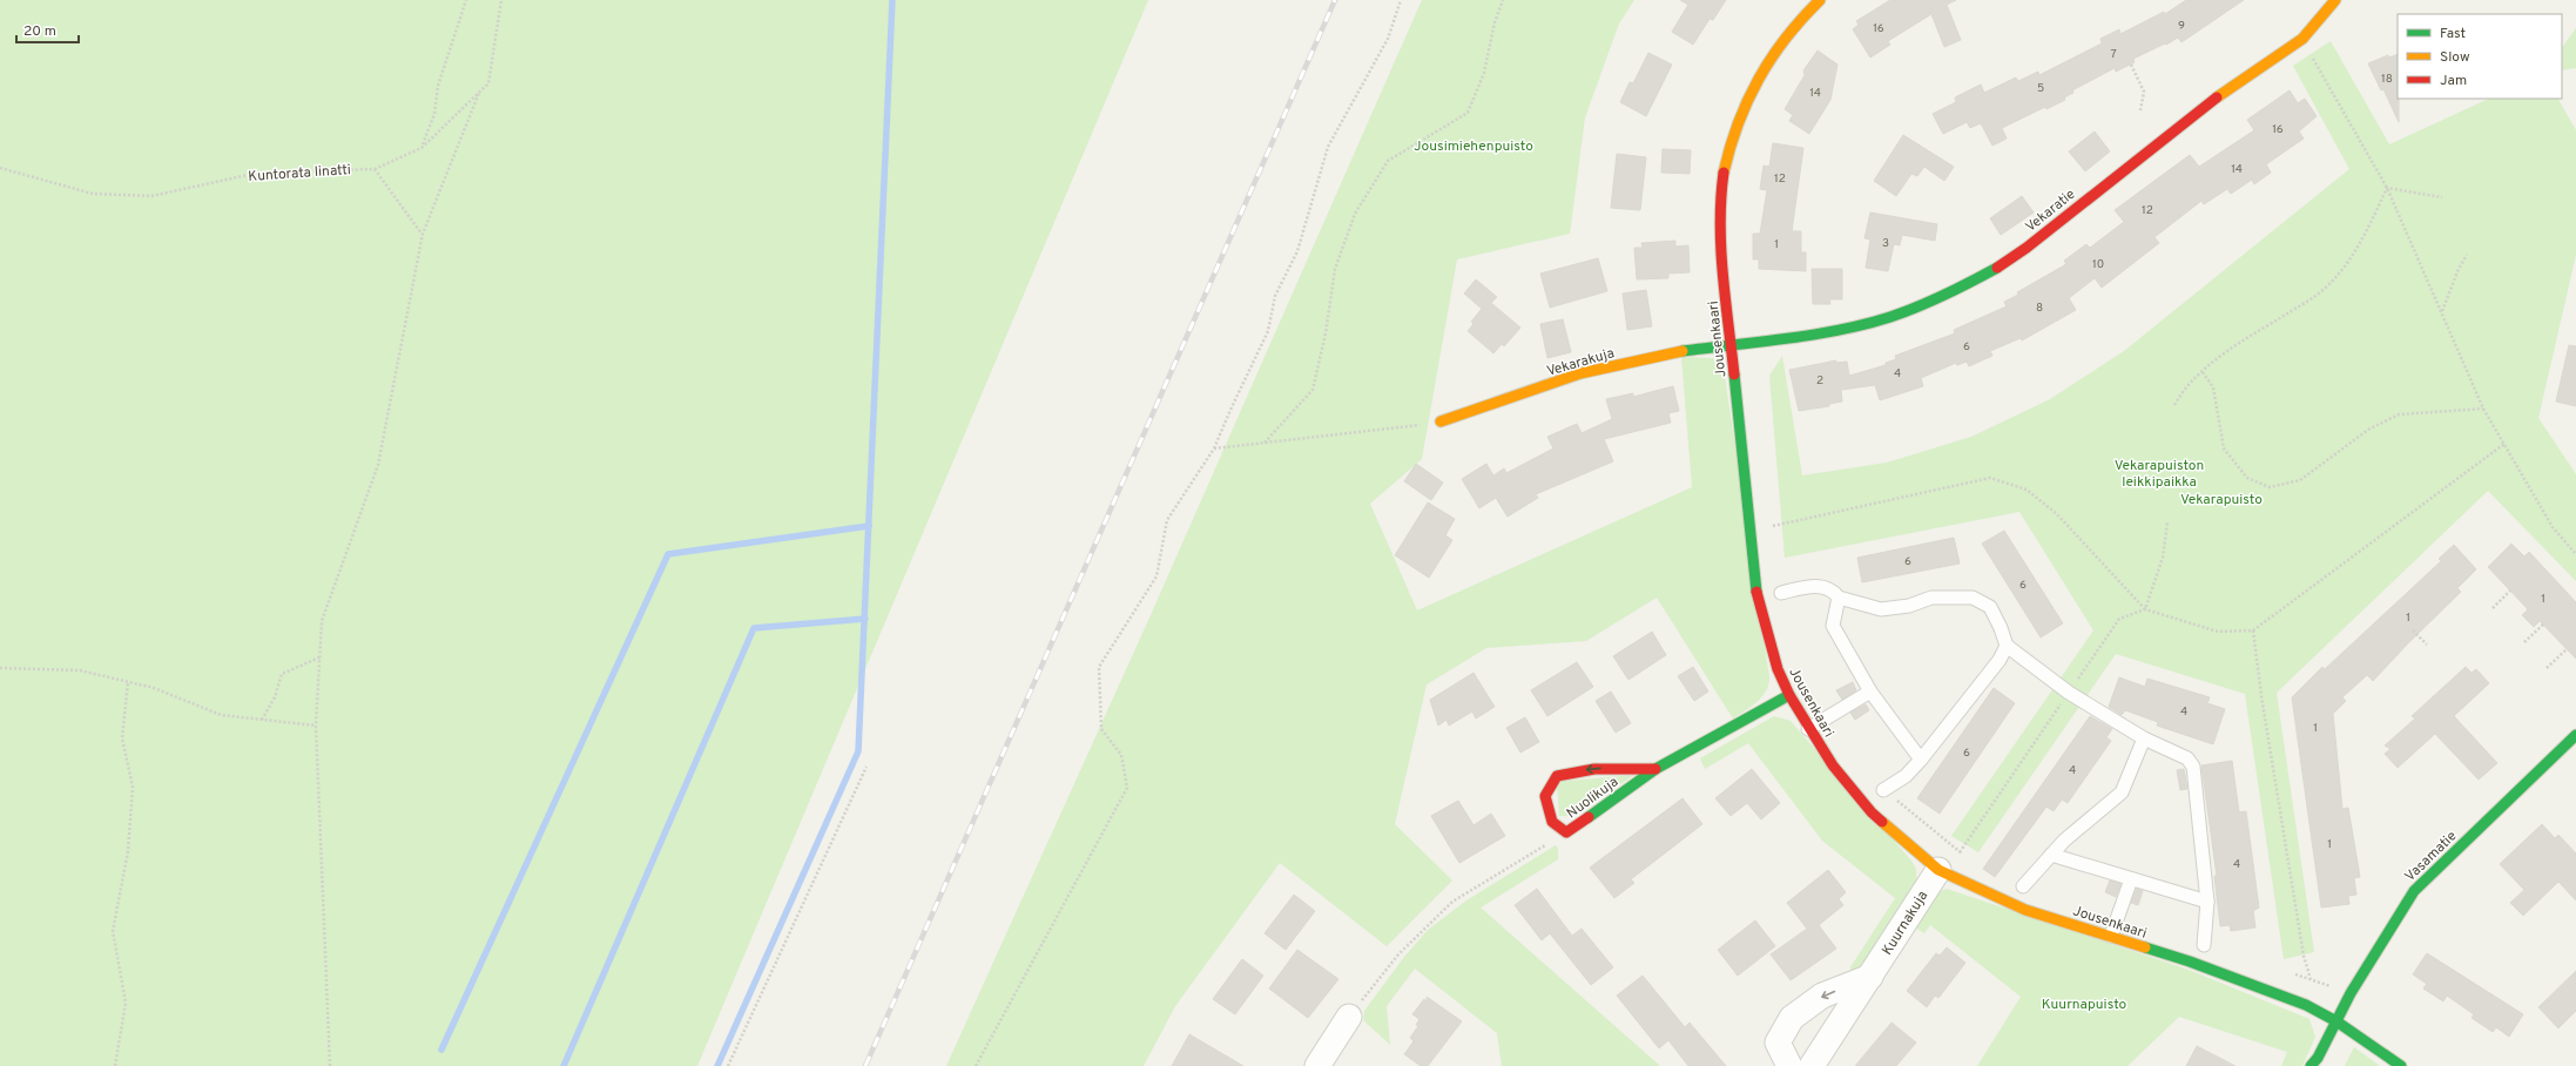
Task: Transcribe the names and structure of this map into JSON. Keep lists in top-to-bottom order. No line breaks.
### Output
{"streets":{"street":["Vekaratie","Jousenkaari","Vekarakuja","Nuolikuja","Vasamatie","Kuurnakuja"],"path":["Kuntorata Iinatti"]},"crossings":[["Vekaratie","Jousenkaari"],["Vekaratie","Vekarakuja"],["Jousenkaari","Vekarakuja"],["Jousenkaari","Nuolikuja"],["Jousenkaari","Vasamatie"],["Jousenkaari","Kuurnakuja"]],"parks":["Jousimiehenpuisto","Vekarapuiston leikkipaikka","Vekarapuisto","Kuurnapuisto"],"house_numbers":["9","16","7","18","5","14","16","14","12","12","3","1","10","8","6","4","2","6","6","1","1","4","1","6","4","1","4"],"legend":["Fast","Slow","Jam"],"scale_bar":"20 m"}
